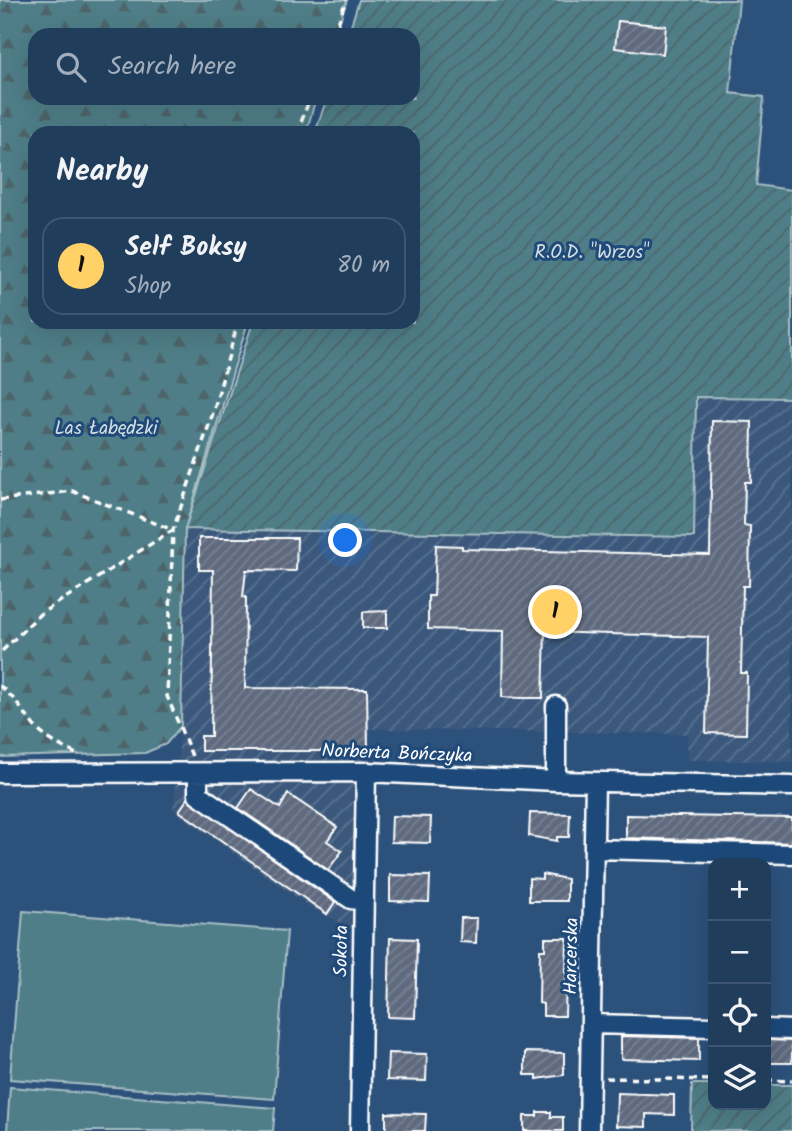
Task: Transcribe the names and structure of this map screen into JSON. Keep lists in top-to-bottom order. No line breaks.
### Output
{"streets":{"street":["Norberta Bończyka","Sokoła","Harcerska"]},"crossings":[["Norberta Bończyka","Sokoła"],["Norberta Bończyka","Harcerska"]],"parks":["R.O.D. \"Wrzos\"","Las Łabędzki"],"page":{"search":"Search here","heading":"Nearby","list":[{"mark":"1","name":"Self Boksy","note":"Shop","value":"80 m"}],"pins":"1","map_buttons":["+","−"]}}
